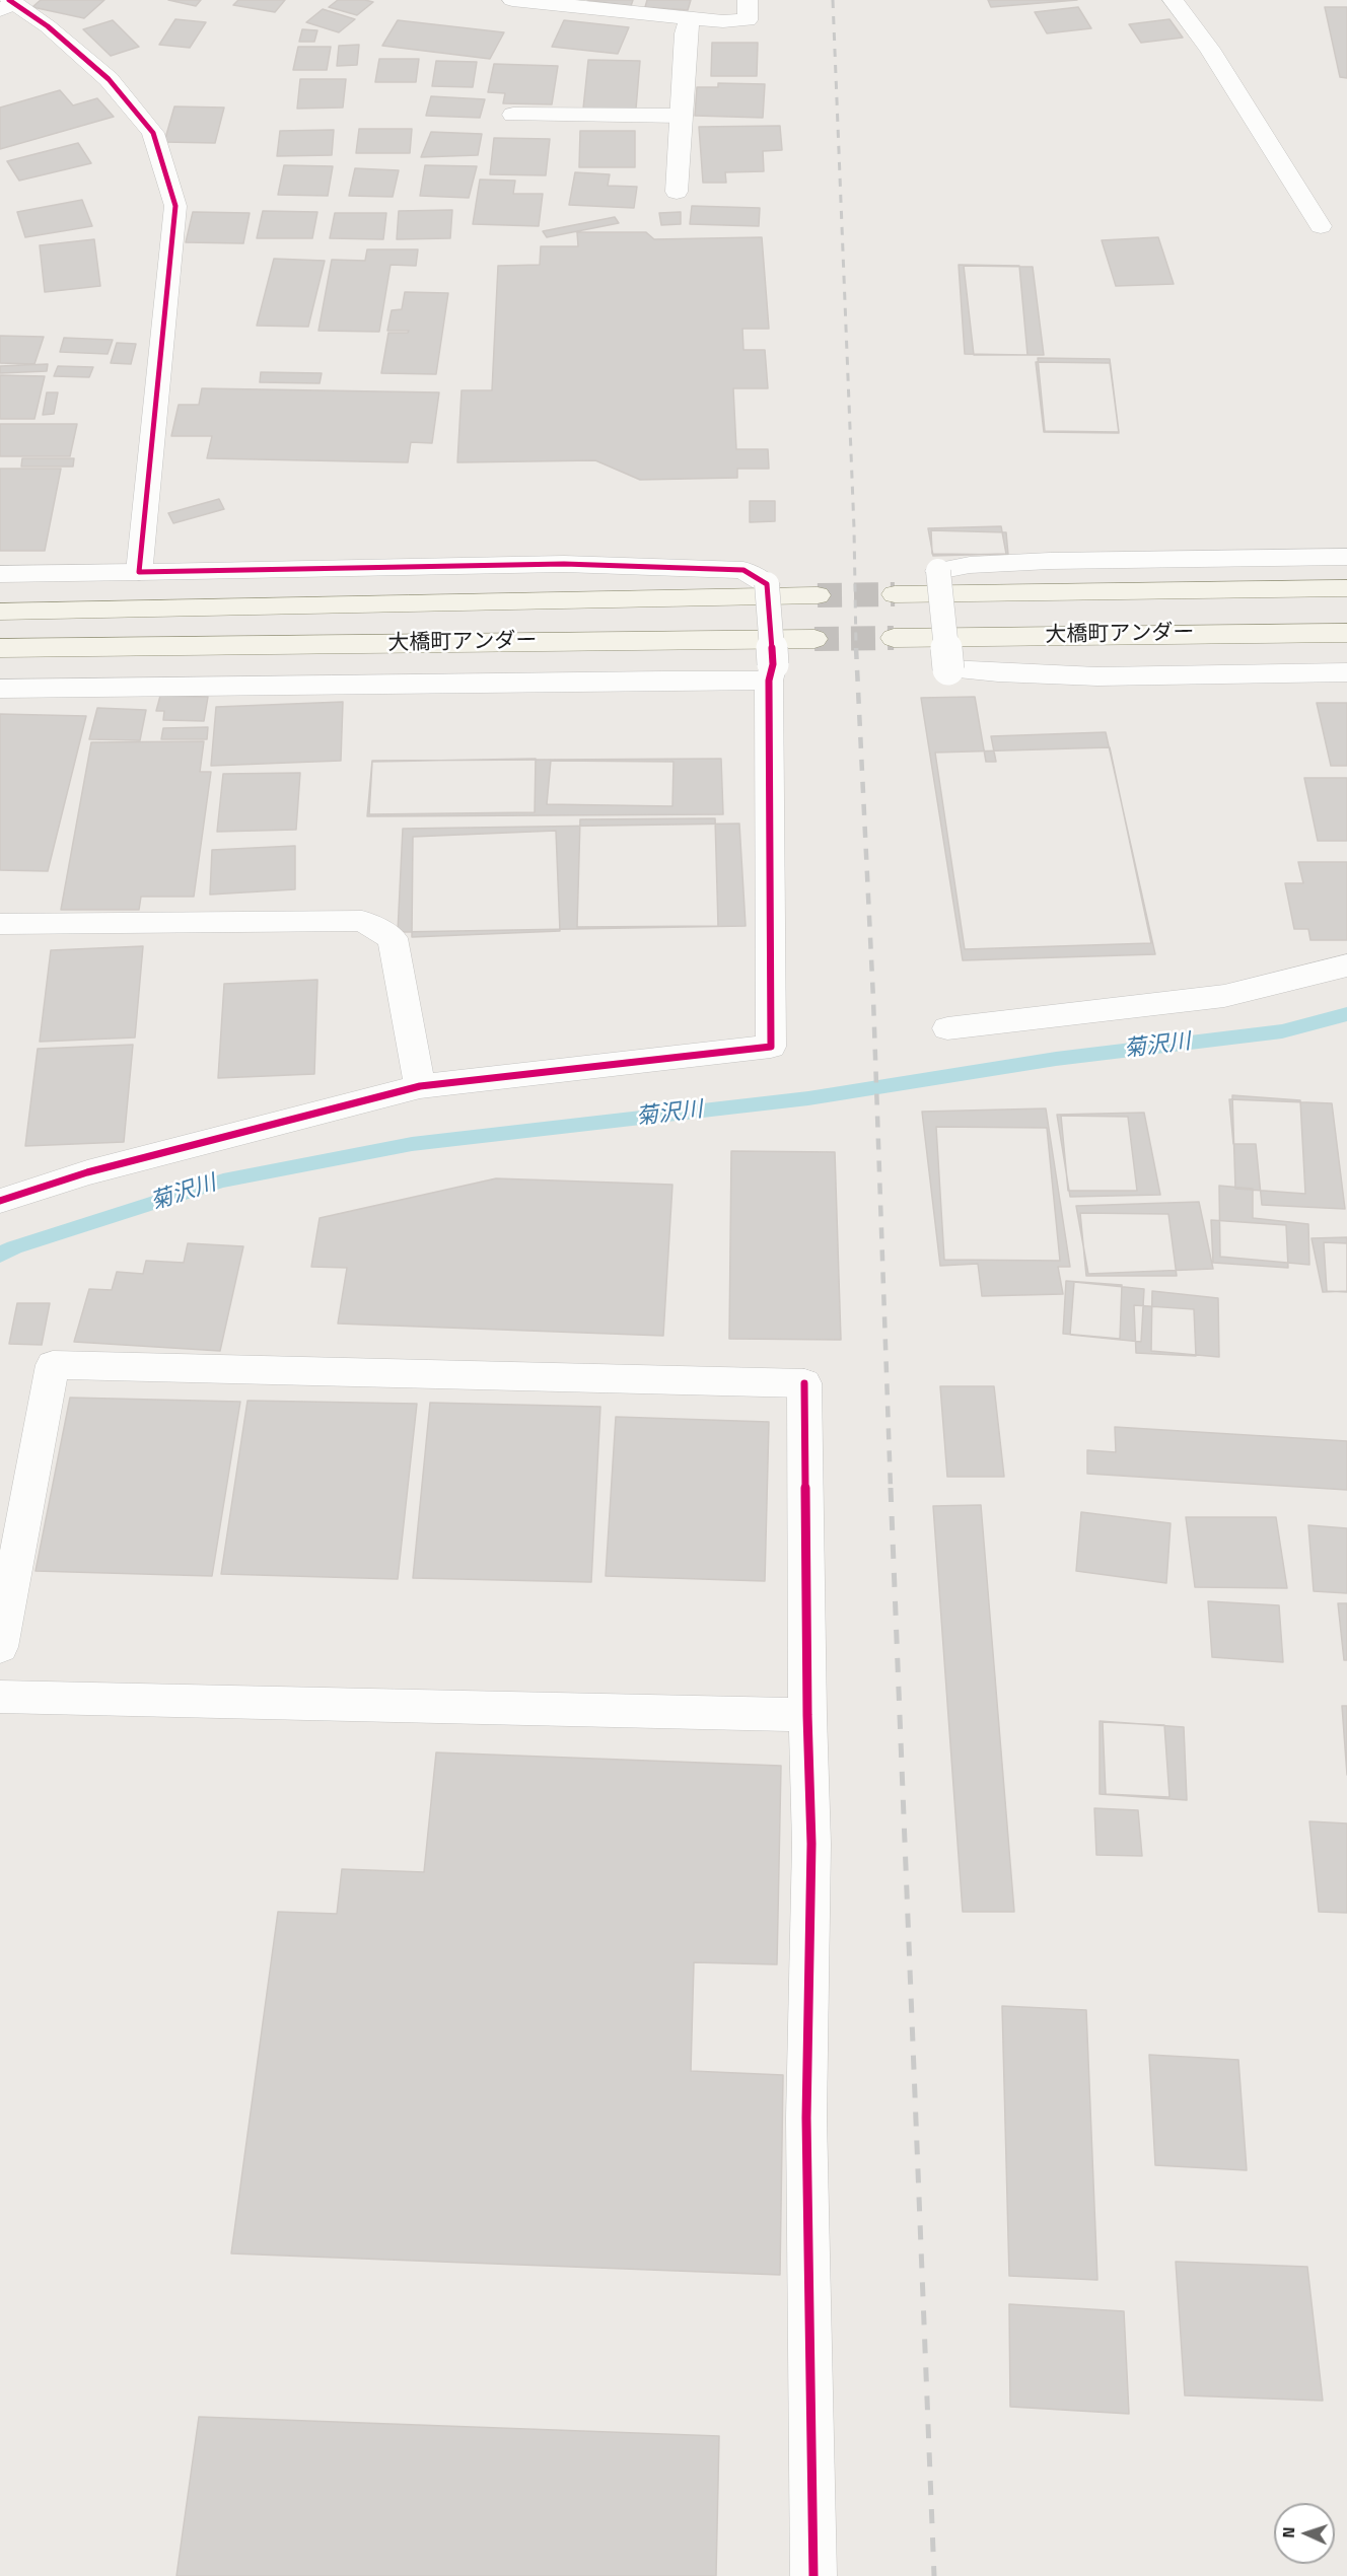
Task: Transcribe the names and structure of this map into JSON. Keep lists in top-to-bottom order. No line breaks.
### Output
{"streets":{"main road":["大橋町アンダー"]},"water":["菊沢川"],"north":"left"}
